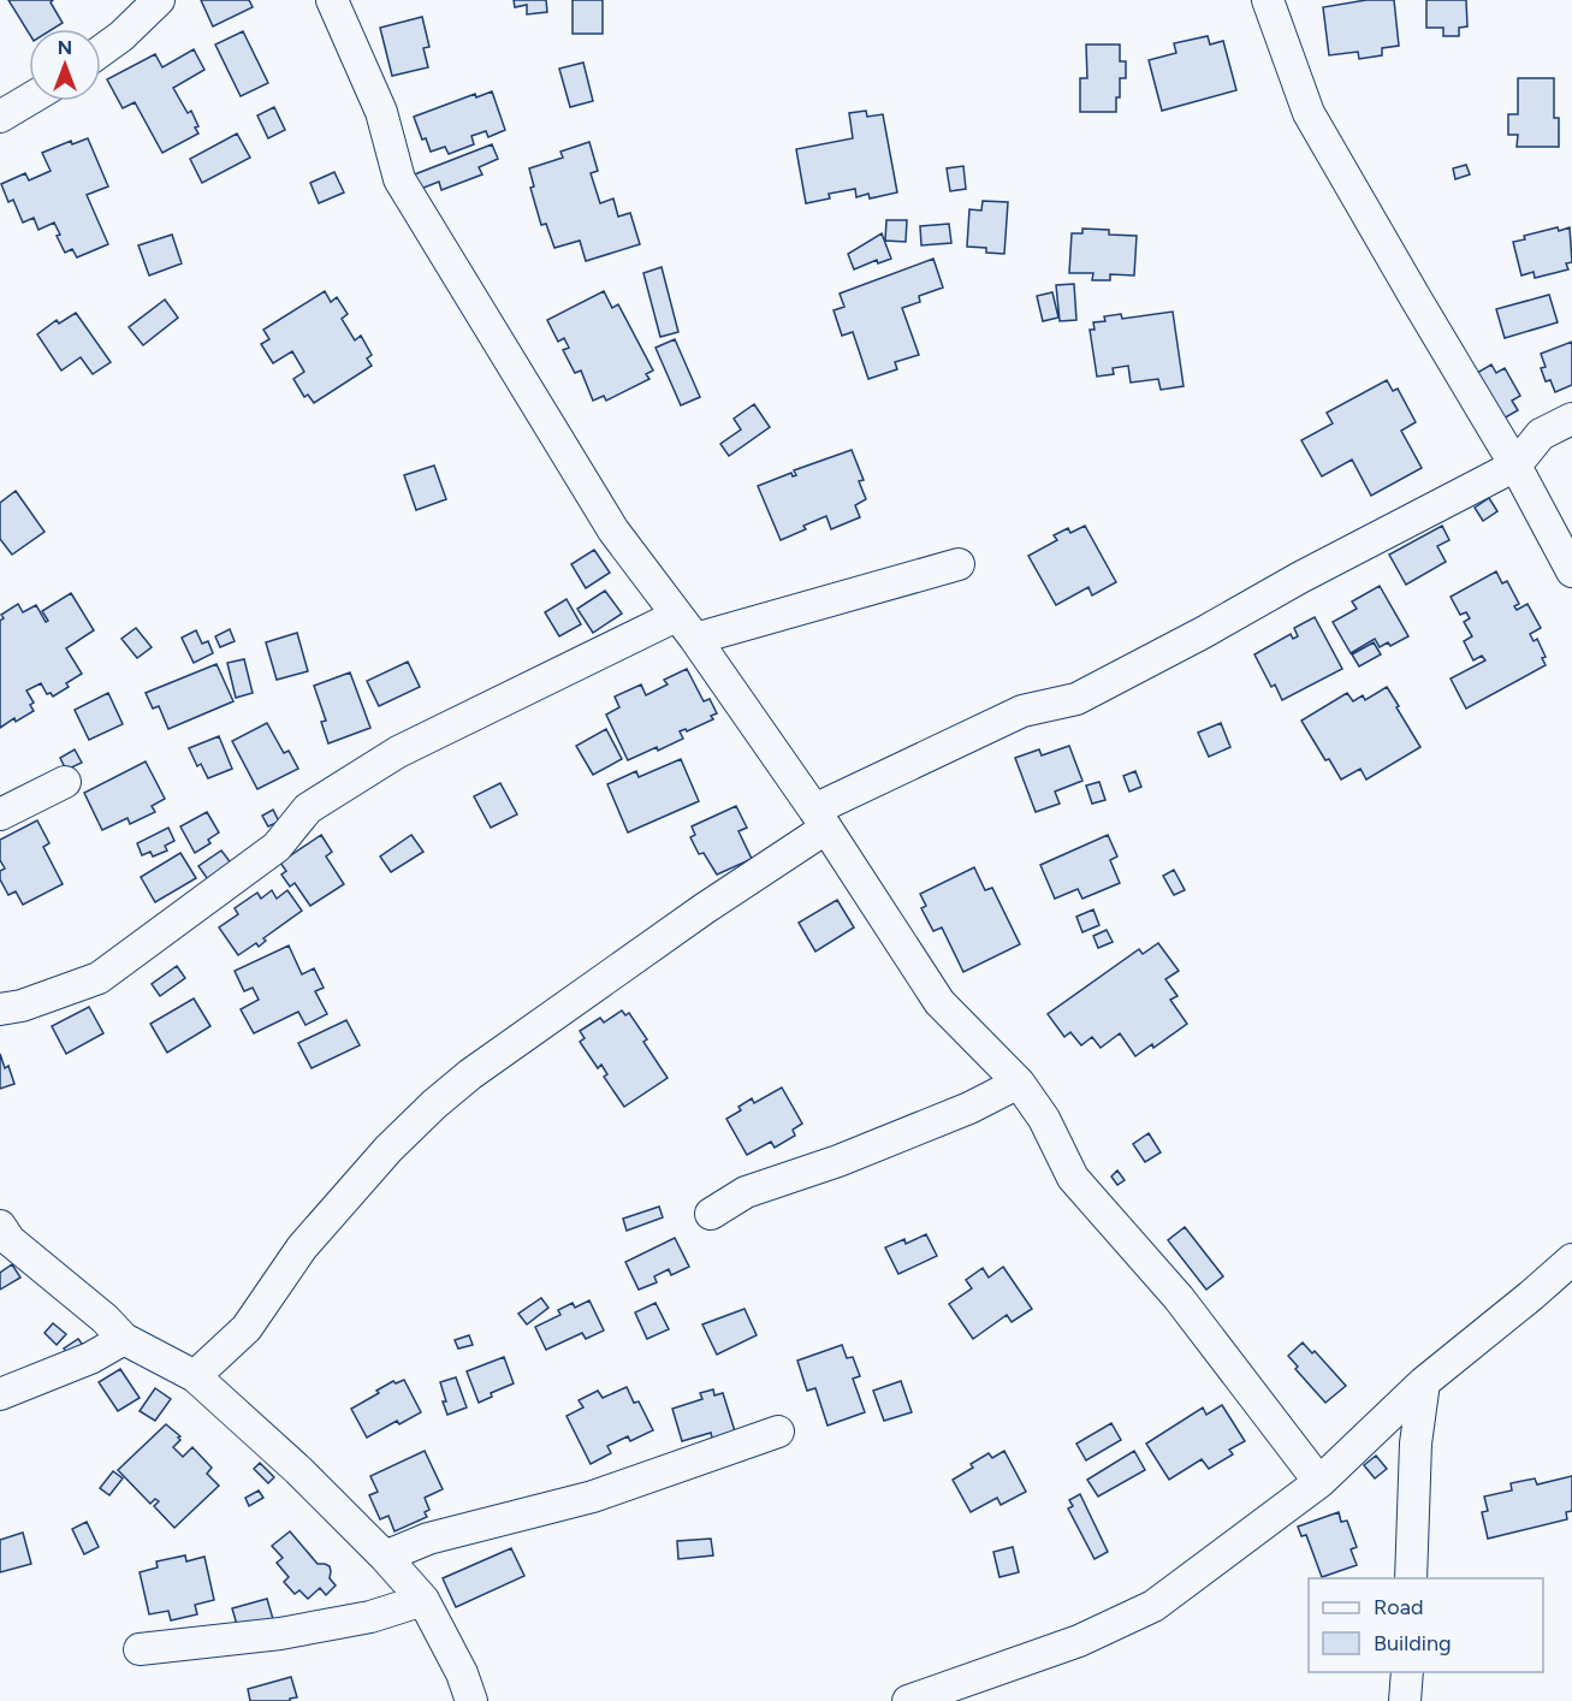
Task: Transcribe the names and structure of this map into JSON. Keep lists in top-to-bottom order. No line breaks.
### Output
{"legend":["Road","Building"],"north":"top"}
